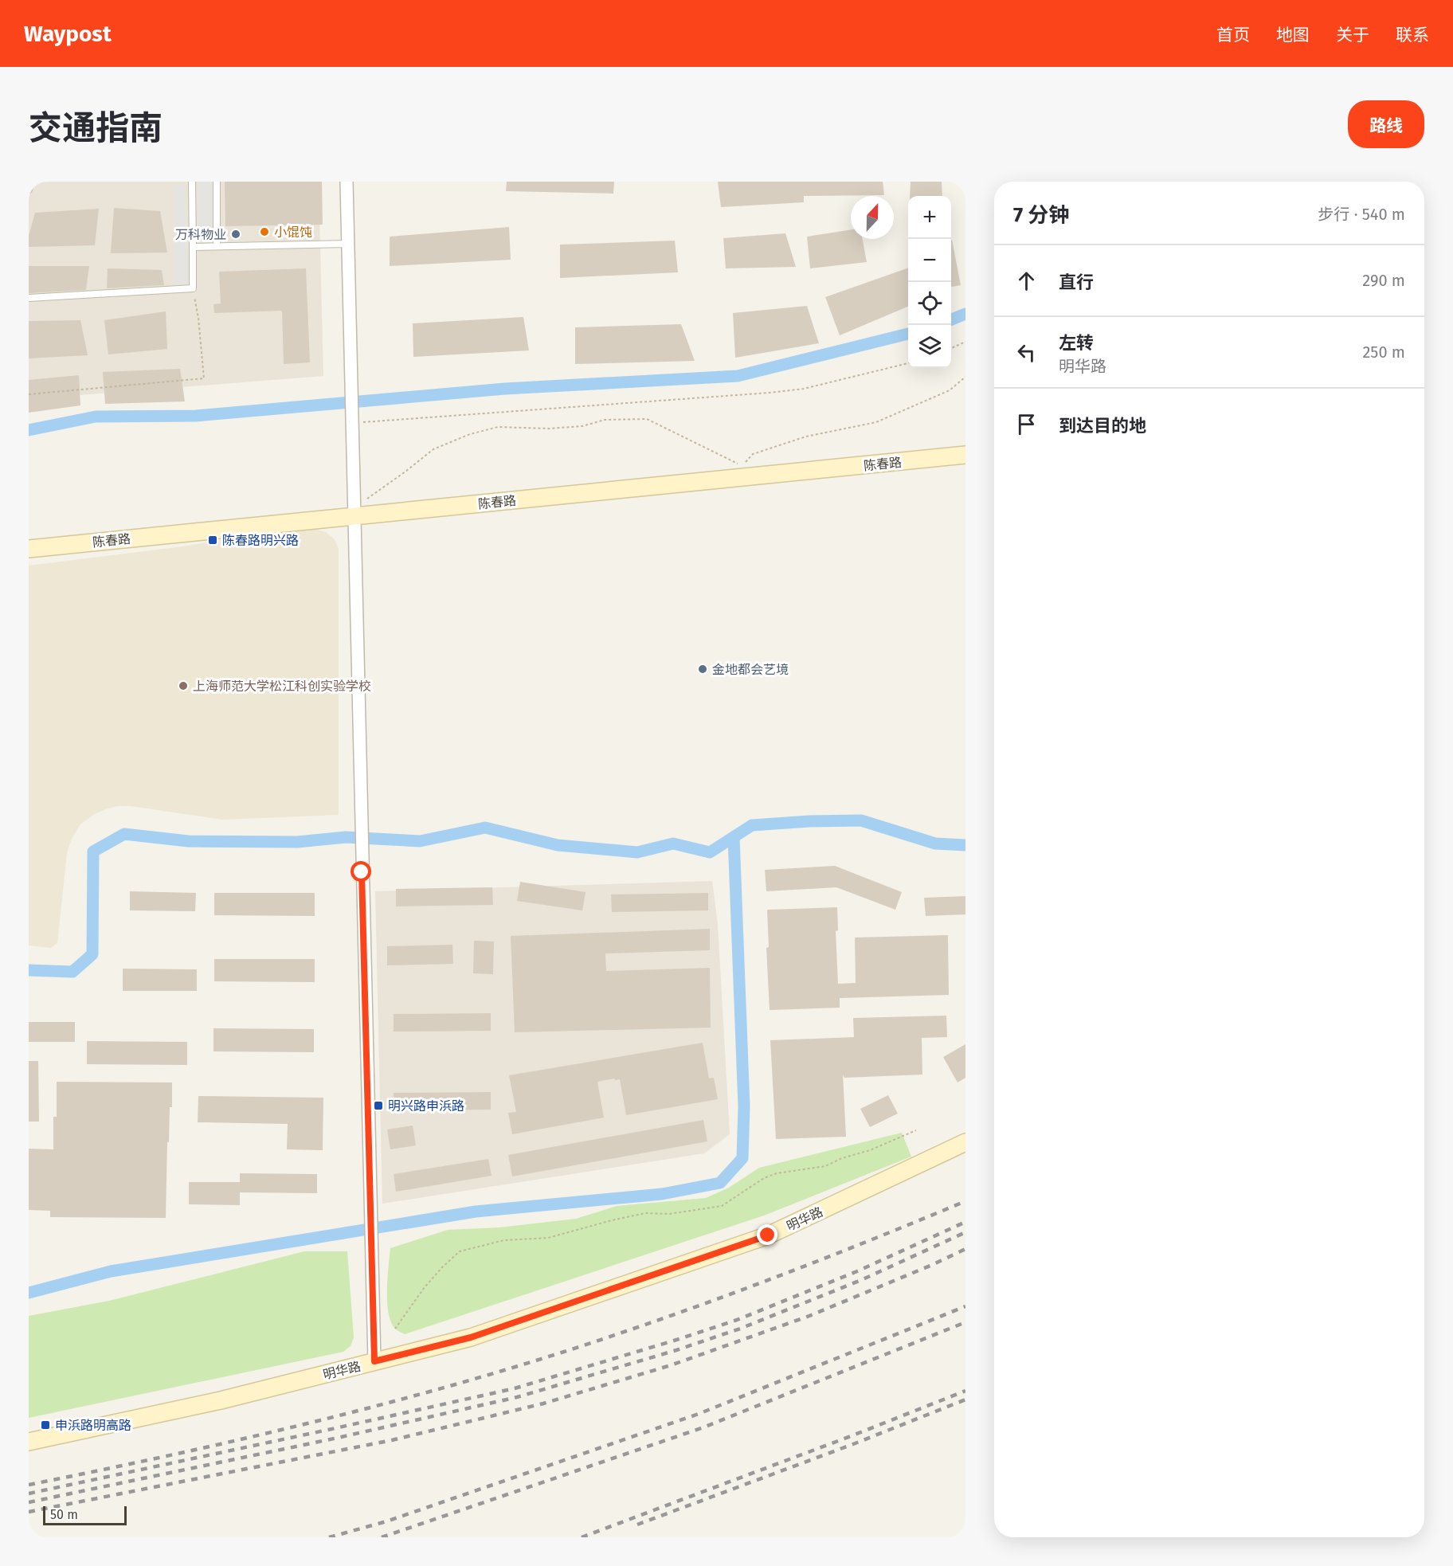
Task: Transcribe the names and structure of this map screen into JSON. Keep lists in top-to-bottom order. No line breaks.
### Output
{"streets":{"street":["陈春路","明华路"]},"places":{"other":["小馄饨","万科物业","金地都会艺境","上海师范大学松江科创实验学校"],"transit":["陈春路明兴路","明兴路申浜路","申浜路明高路"]},"scale_bar":"50 m","north":"top","page":{"header":"Waypost","nav":["首页","地图","关于","联系"],"title":"交通指南","buttons":"路线","heading":["7 分钟","步行 · 540 m"],"map_buttons":["+","−"],"list":[["直行","290 m"],["左转","明华路","250 m"],"到达目的地"],"scale":"50 m"}}
